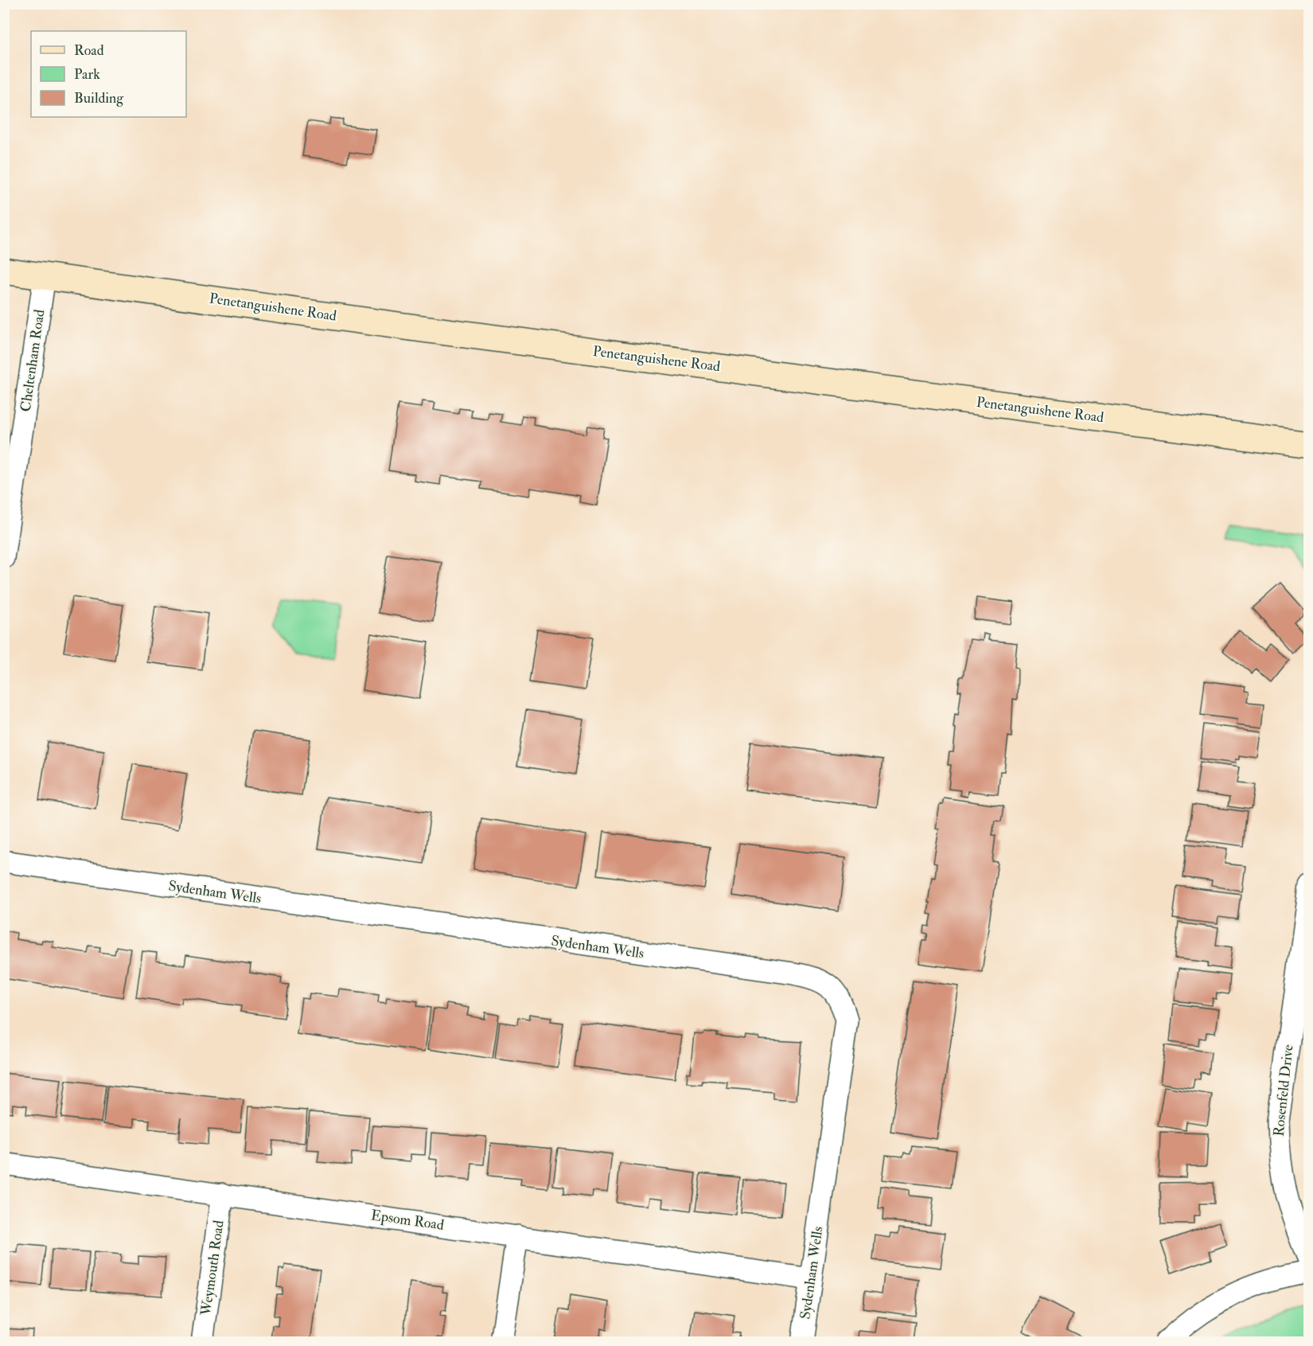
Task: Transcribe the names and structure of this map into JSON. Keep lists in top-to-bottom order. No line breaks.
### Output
{"streets":{"main road":["Penetanguishene Road"],"street":["Cheltenham Road","Sydenham Wells","Rosenfeld Drive","Epsom Road","Weymouth Road"]},"crossings":[["Penetanguishene Road","Cheltenham Road"],["Sydenham Wells","Epsom Road"],["Epsom Road","Weymouth Road"]],"legend":["Road","Park","Building"]}
